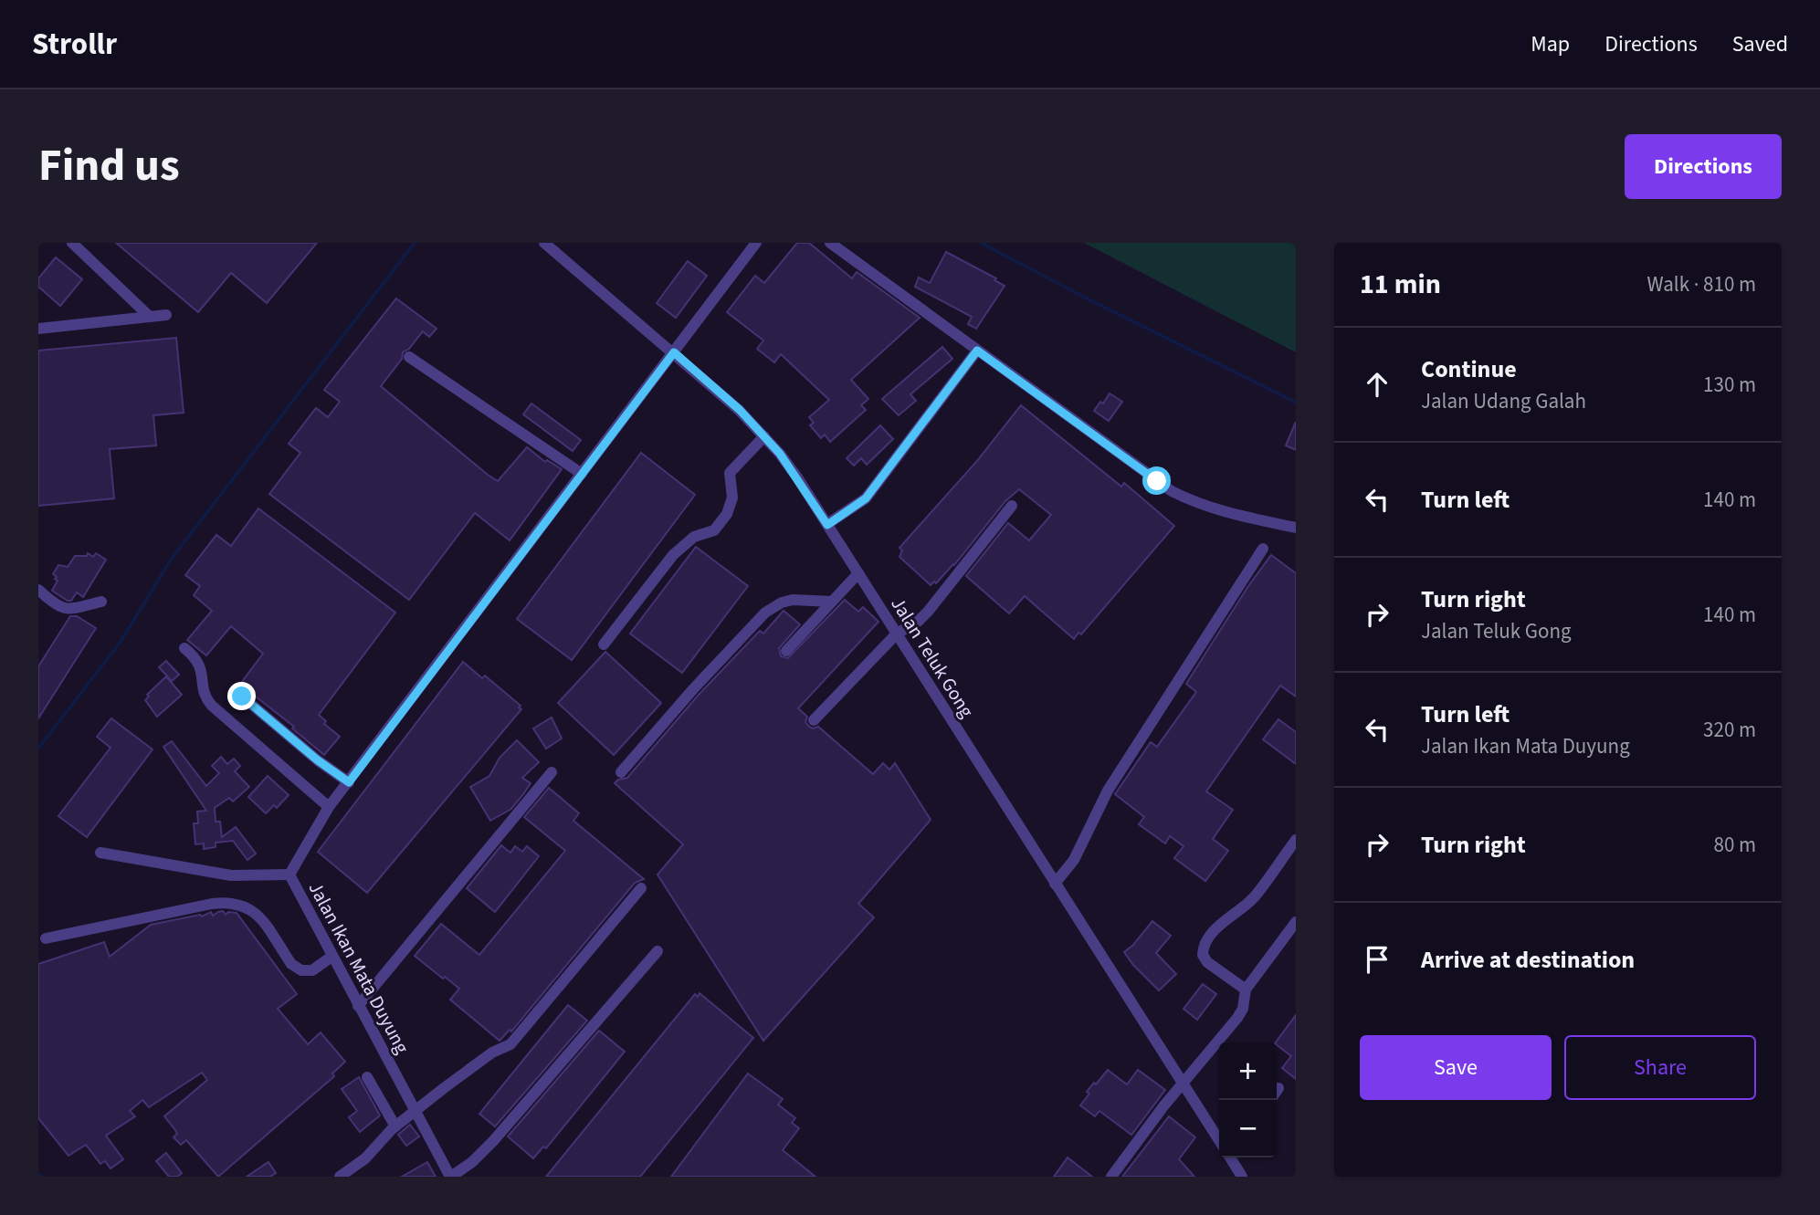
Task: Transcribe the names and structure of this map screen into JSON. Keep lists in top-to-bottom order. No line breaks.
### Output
{"streets":{"street":["Jalan Teluk Gong","Jalan Ikan Mata Duyung"]},"crossings":[["Jalan Teluk Gong","Jalan Ikan Mata Duyung"]],"page":{"header":"Strollr","nav":["Map","Directions","Saved"],"title":"Find us","buttons":["Directions",["Save","Share"]],"heading":["11 min","Walk · 810 m"],"list":[["Continue","Jalan Udang Galah","130 m"],["Turn left","140 m"],["Turn right","Jalan Teluk Gong","140 m"],["Turn left","Jalan Ikan Mata Duyung","320 m"],["Turn right","80 m"],"Arrive at destination"],"map_buttons":["+","−"]}}
